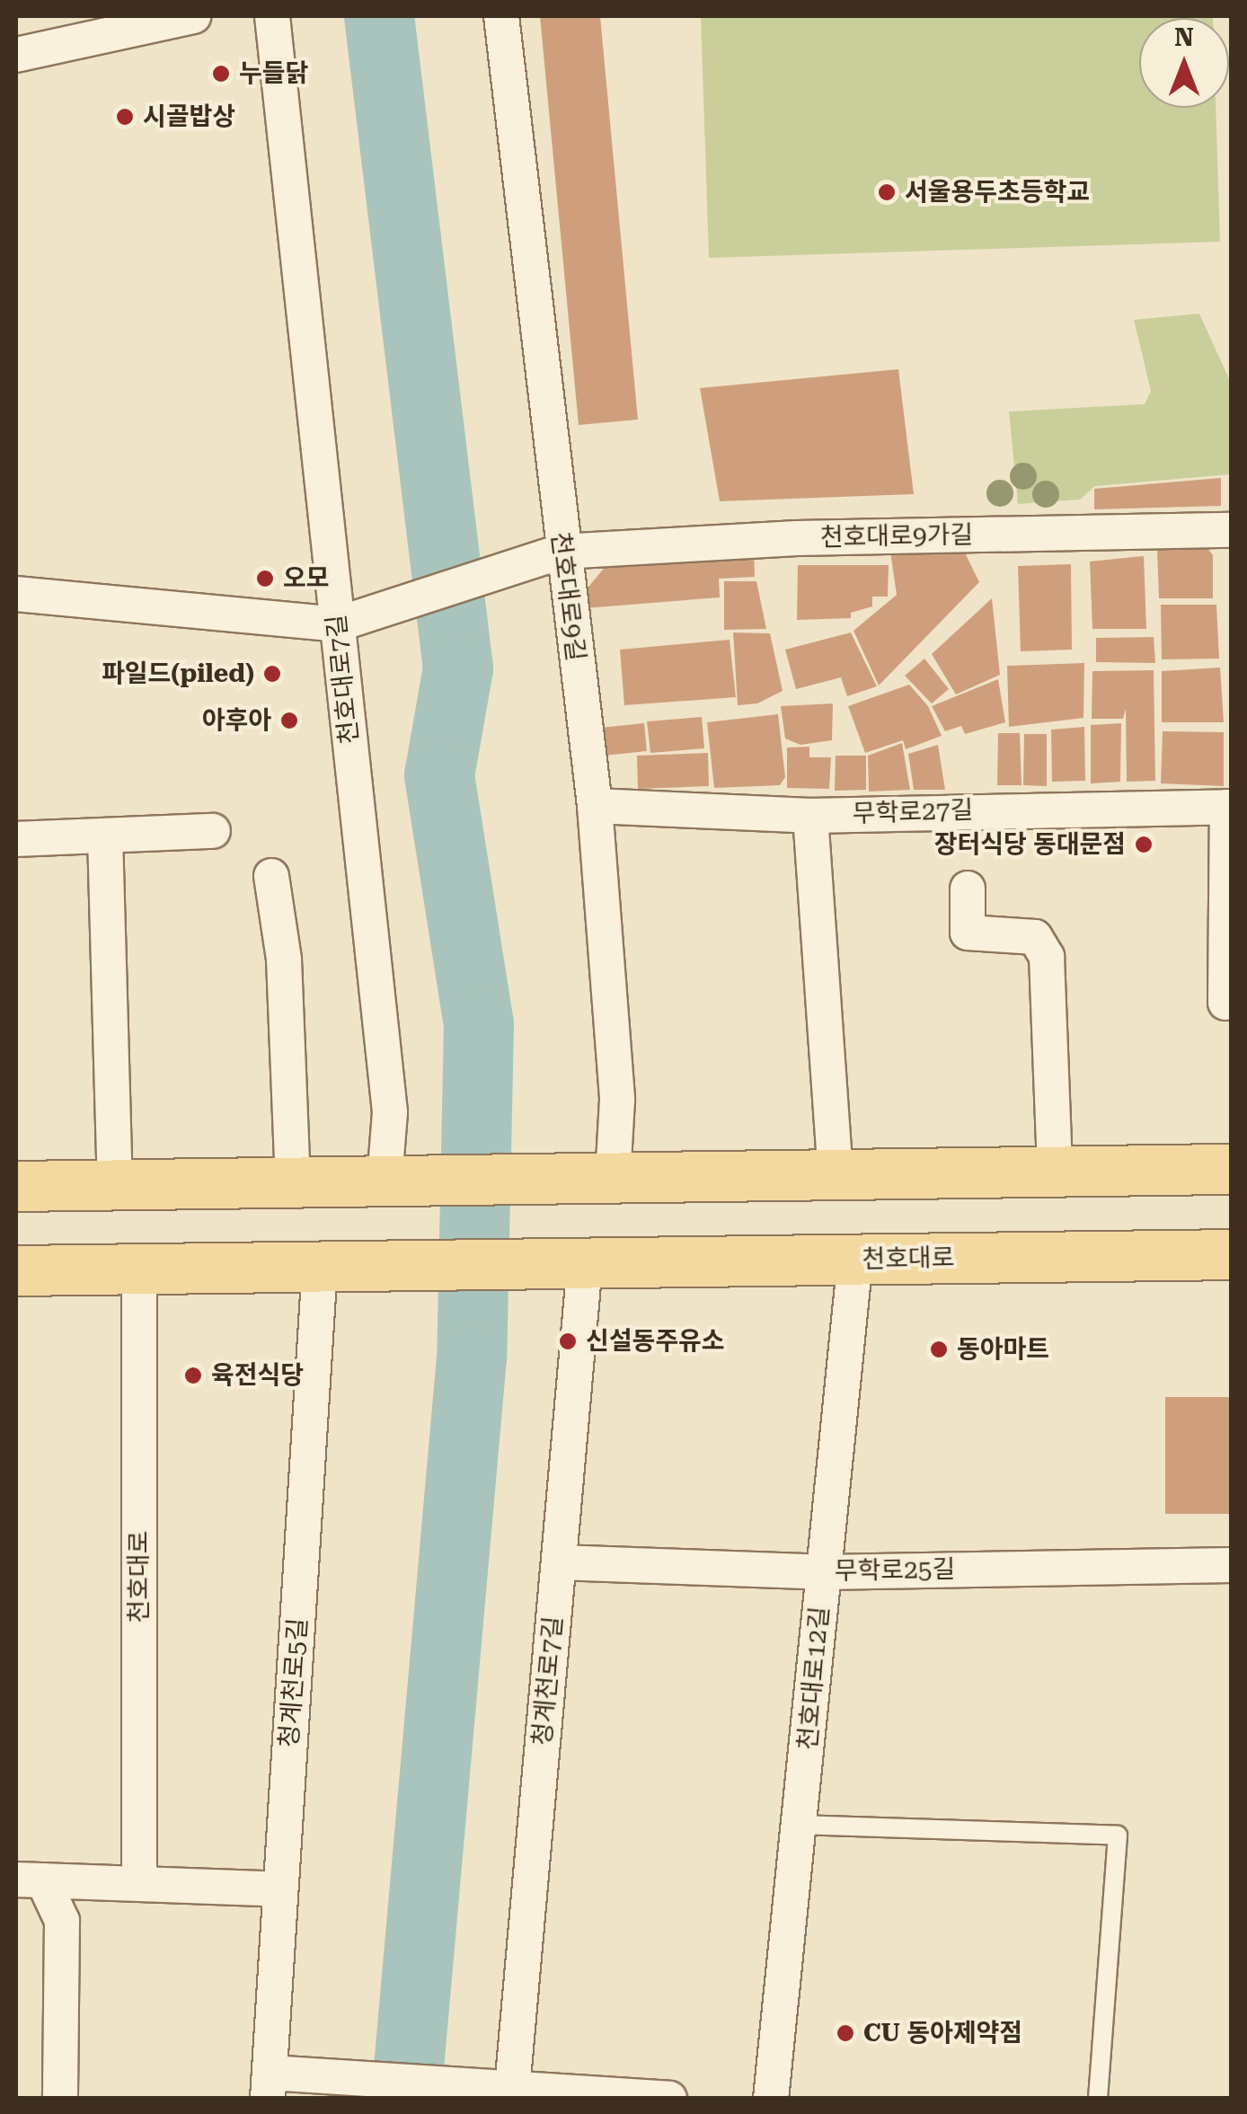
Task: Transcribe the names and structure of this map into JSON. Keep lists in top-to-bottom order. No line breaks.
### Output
{"streets":{"main road":["천호대로"],"street":["천호대로9가길","천호대로9길","천호대로7길","무학로27길","무학로25길","천호대로12길","청계천로7길","청계천로5길"]},"crossings":[["천호대로9가길","천호대로9길"],["천호대로9가길","천호대로7길"],["천호대로9길","무학로27길"],["천호대로","천호대로12길"],["천호대로","청계천로7길"],["천호대로","청계천로5길"],["무학로25길","천호대로12길"],["무학로25길","청계천로7길"]],"places":["누들닭","시골밥상","서울용두초등학교","오모","파일드(piled)","아후아","장터식당 동대문점","신설동주유소","동아마트","육전식당","CU 동아제약점"],"north":"top"}
